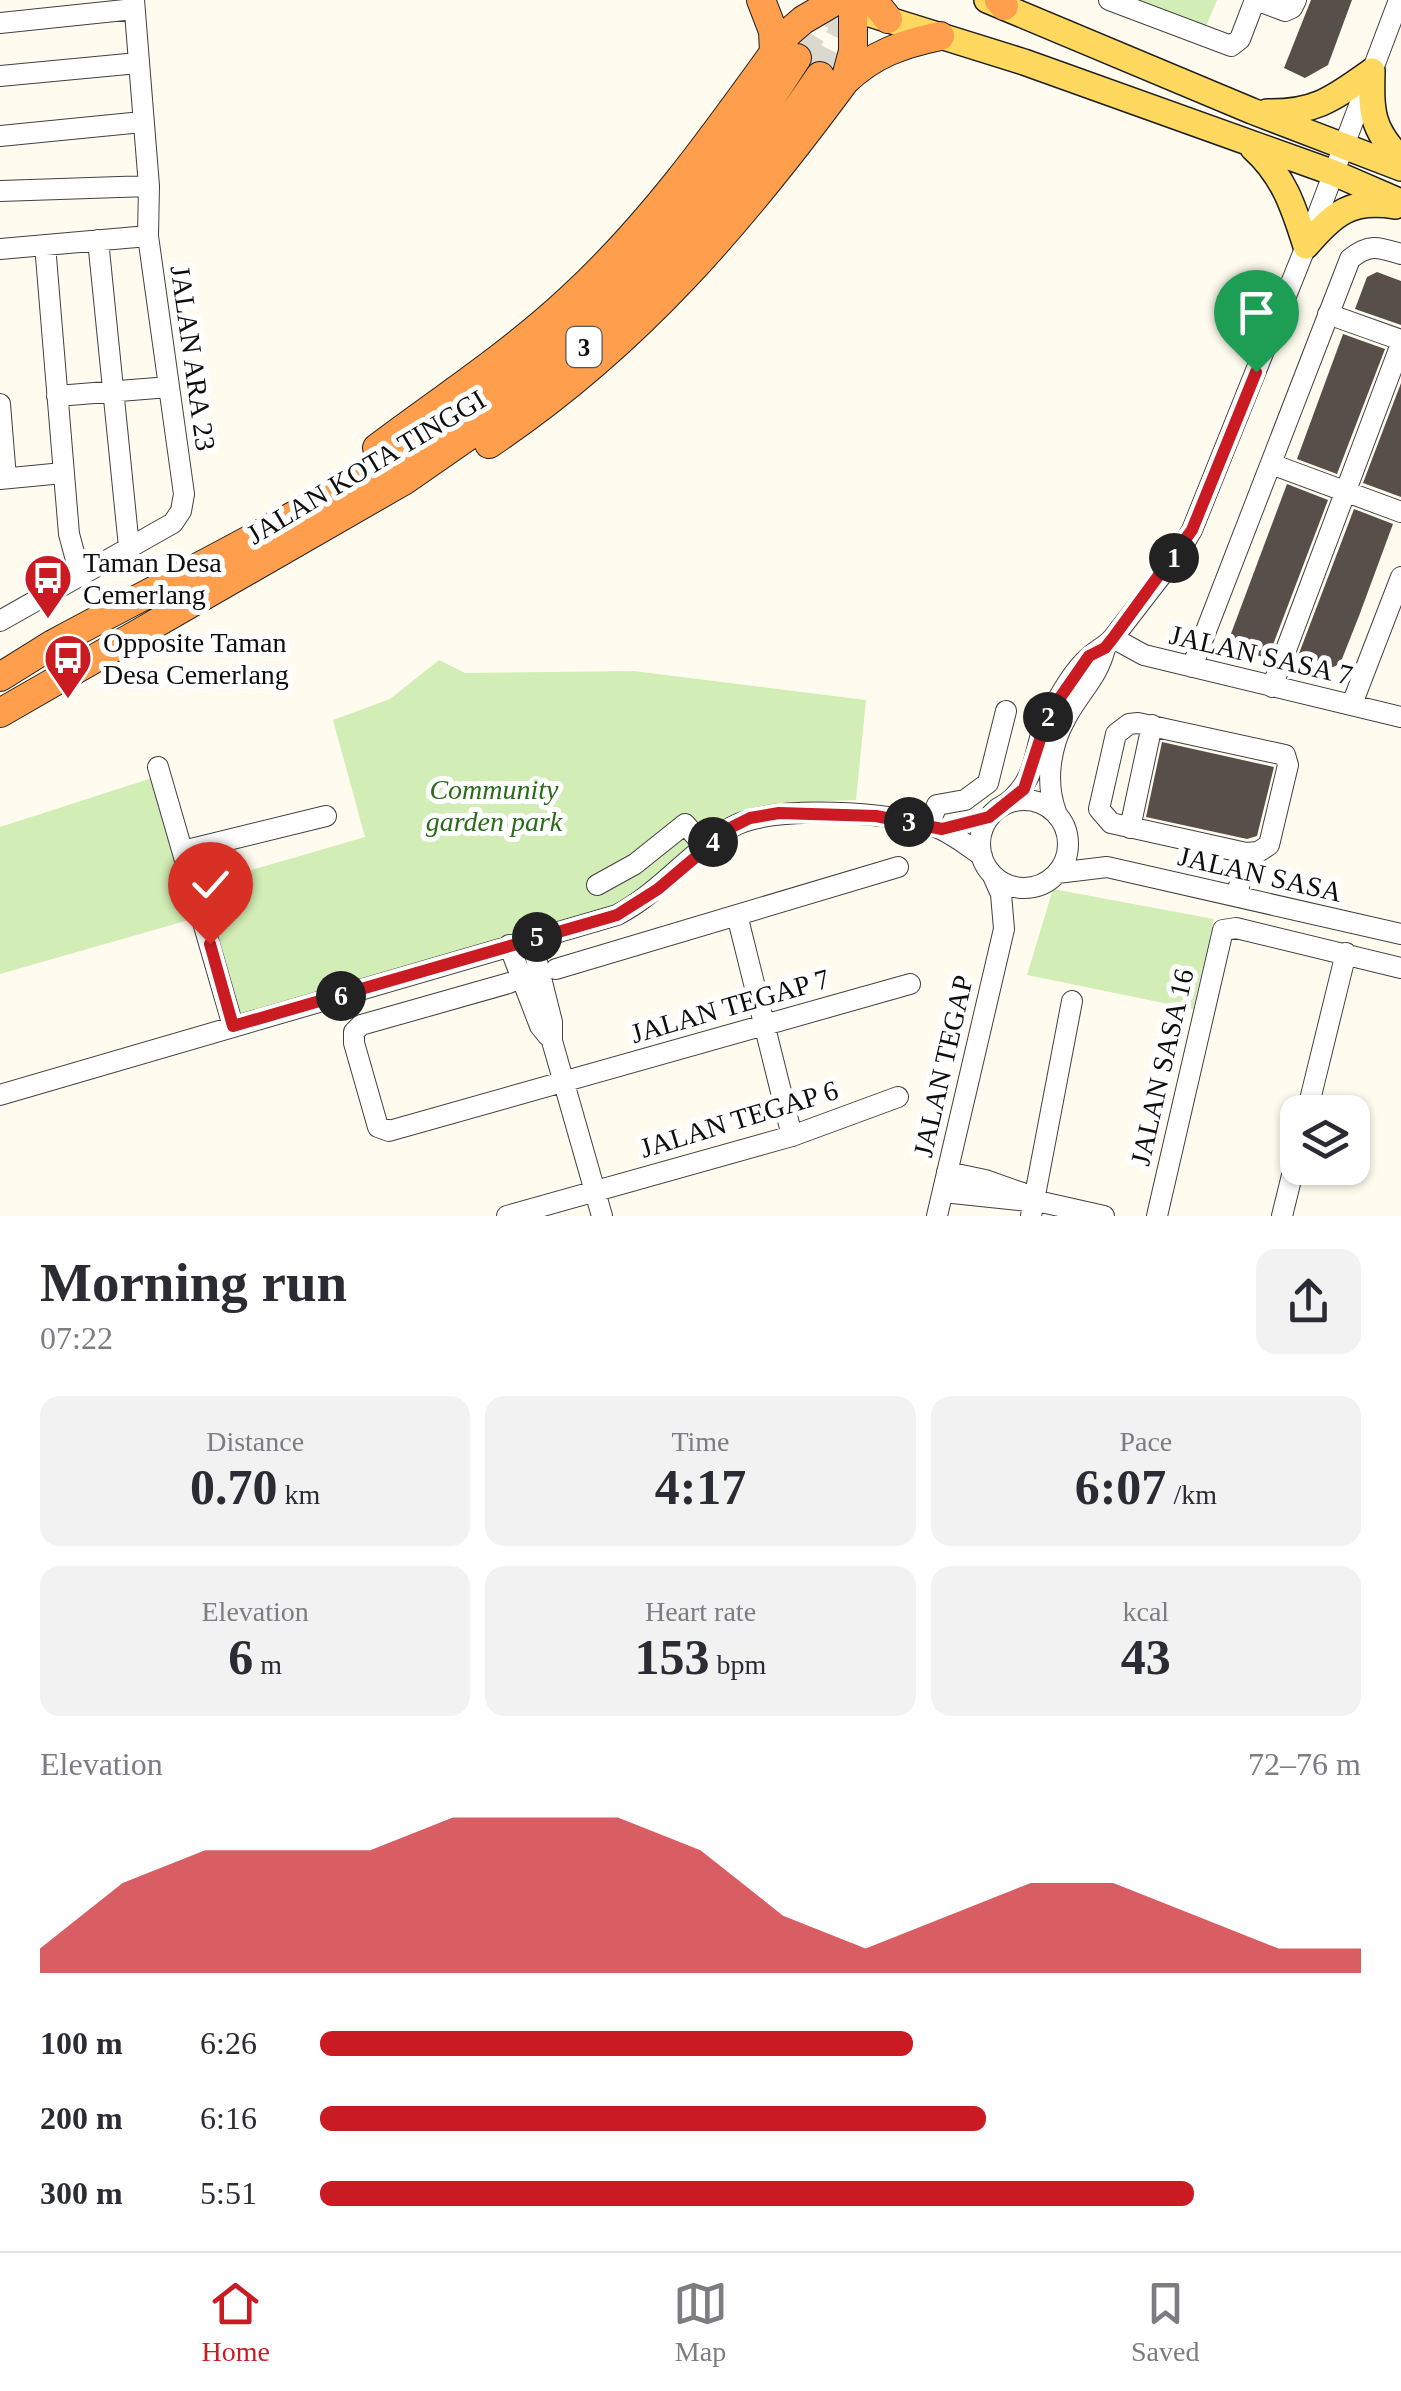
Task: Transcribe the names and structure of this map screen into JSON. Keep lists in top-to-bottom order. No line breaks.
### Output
{"streets":{"highway":["JALAN KOTA TINGGI"],"street":["JALAN ARA 23","JALAN SASA 7","JALAN SASA","JALAN TEGAP 7","JALAN TEGAP","JALAN SASA 16","JALAN TEGAP 6"]},"crossings":[["JALAN SASA","JALAN TEGAP"]],"parks":["Community garden park"],"places":{"bus stop":["Taman Desa Cemerlang","Opposite Taman Desa Cemerlang"]},"page":{"pins":["1","2","3","4","5","6"],"heading":["Morning run","07:22"],"stats":[["Distance","0.70 km"],["Time","4:17"],["Pace","6:07 /km"],["Elevation","6 m"],["Heart rate","153 bpm"],["kcal","43"]],"chart":["Elevation","72–76 m"],"list":[{"name":"100 m","note":"6:26"},{"name":"200 m","note":"6:16"},{"name":"300 m","note":"5:51"}],"tabs":["Home","Map","Saved"]}}
